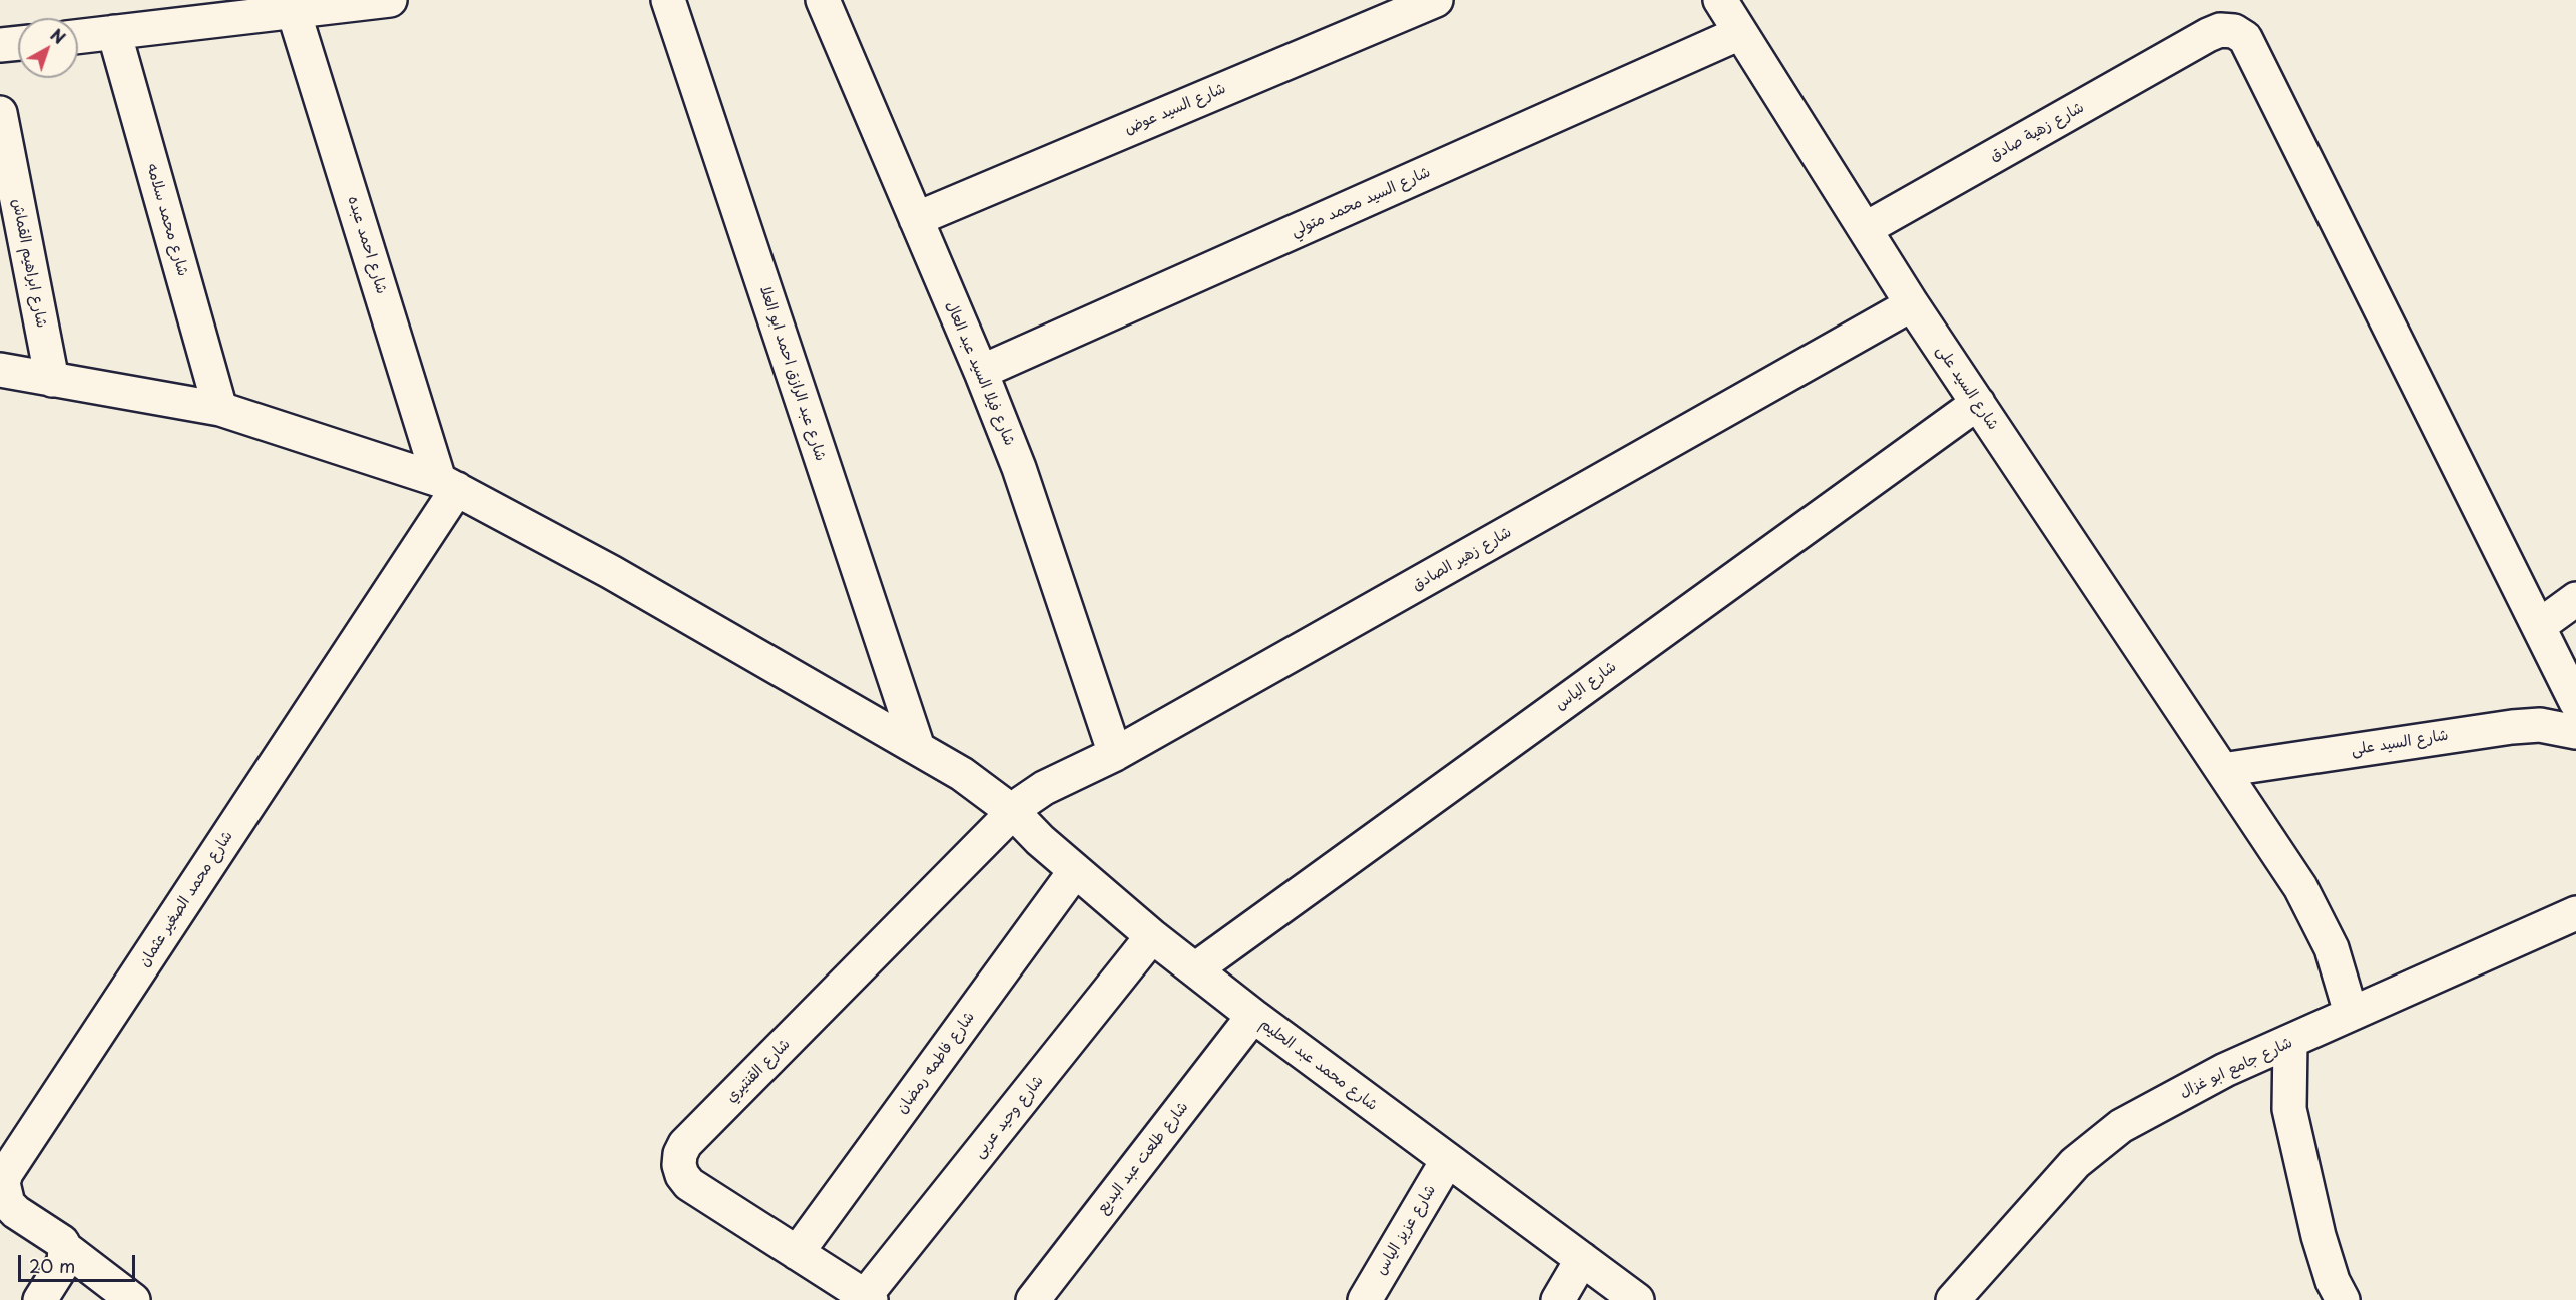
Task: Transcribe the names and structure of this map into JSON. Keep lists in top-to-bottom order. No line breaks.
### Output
{"streets":{"street":["شارع السيد عوض","شارع زهية صادق","شارع السيد محمد متولي","شارع محمد سلامه","شارع احمد عبده","شارع ابراهيم القماش","شارع عبد الرازق احمد ابو العلا","شارع فيلا السيد عبد العال","شارع السيد على","شارع زهير الصادق","شارع الياس","شارع محمد الصغير عثمان","شارع فاطمه رمضان","شارع محمد عبد الحليم","شارع جامع ابو غزال","شارع القنتيري","شارع وحيد عربى","شارع طلعت عبد البديع","شارع عزيز الياس"]},"crossings":[["شارع السيد عوض","شارع فيلا السيد عبد العال"],["شارع زهية صادق","شارع السيد على"],["شارع السيد محمد متولي","شارع فيلا السيد عبد العال"],["شارع السيد محمد متولي","شارع السيد على"],["شارع محمد سلامه","شارع محمد عبد الحليم"],["شارع احمد عبده","شارع محمد الصغير عثمان"],["شارع احمد عبده","شارع محمد عبد الحليم"],["شارع ابراهيم القماش","شارع محمد عبد الحليم"],["شارع عبد الرازق احمد ابو العلا","شارع محمد عبد الحليم"],["شارع فيلا السيد عبد العال","شارع زهير الصادق"],["شارع السيد على","شارع زهير الصادق"],["شارع السيد على","شارع الياس"],["شارع السيد على","شارع جامع ابو غزال"],["شارع زهير الصادق","شارع محمد عبد الحليم"],["شارع زهير الصادق","شارع القنتيري"],["شارع الياس","شارع محمد عبد الحليم"],["شارع محمد الصغير عثمان","شارع محمد عبد الحليم"],["شارع فاطمه رمضان","شارع محمد عبد الحليم"],["شارع فاطمه رمضان","شارع القنتيري"],["شارع محمد عبد الحليم","شارع القنتيري"],["شارع محمد عبد الحليم","شارع وحيد عربى"],["شارع محمد عبد الحليم","شارع طلعت عبد البديع"],["شارع محمد عبد الحليم","شارع عزيز الياس"],["شارع القنتيري","شارع وحيد عربى"]],"scale_bar":"20 m","north":"top right"}
